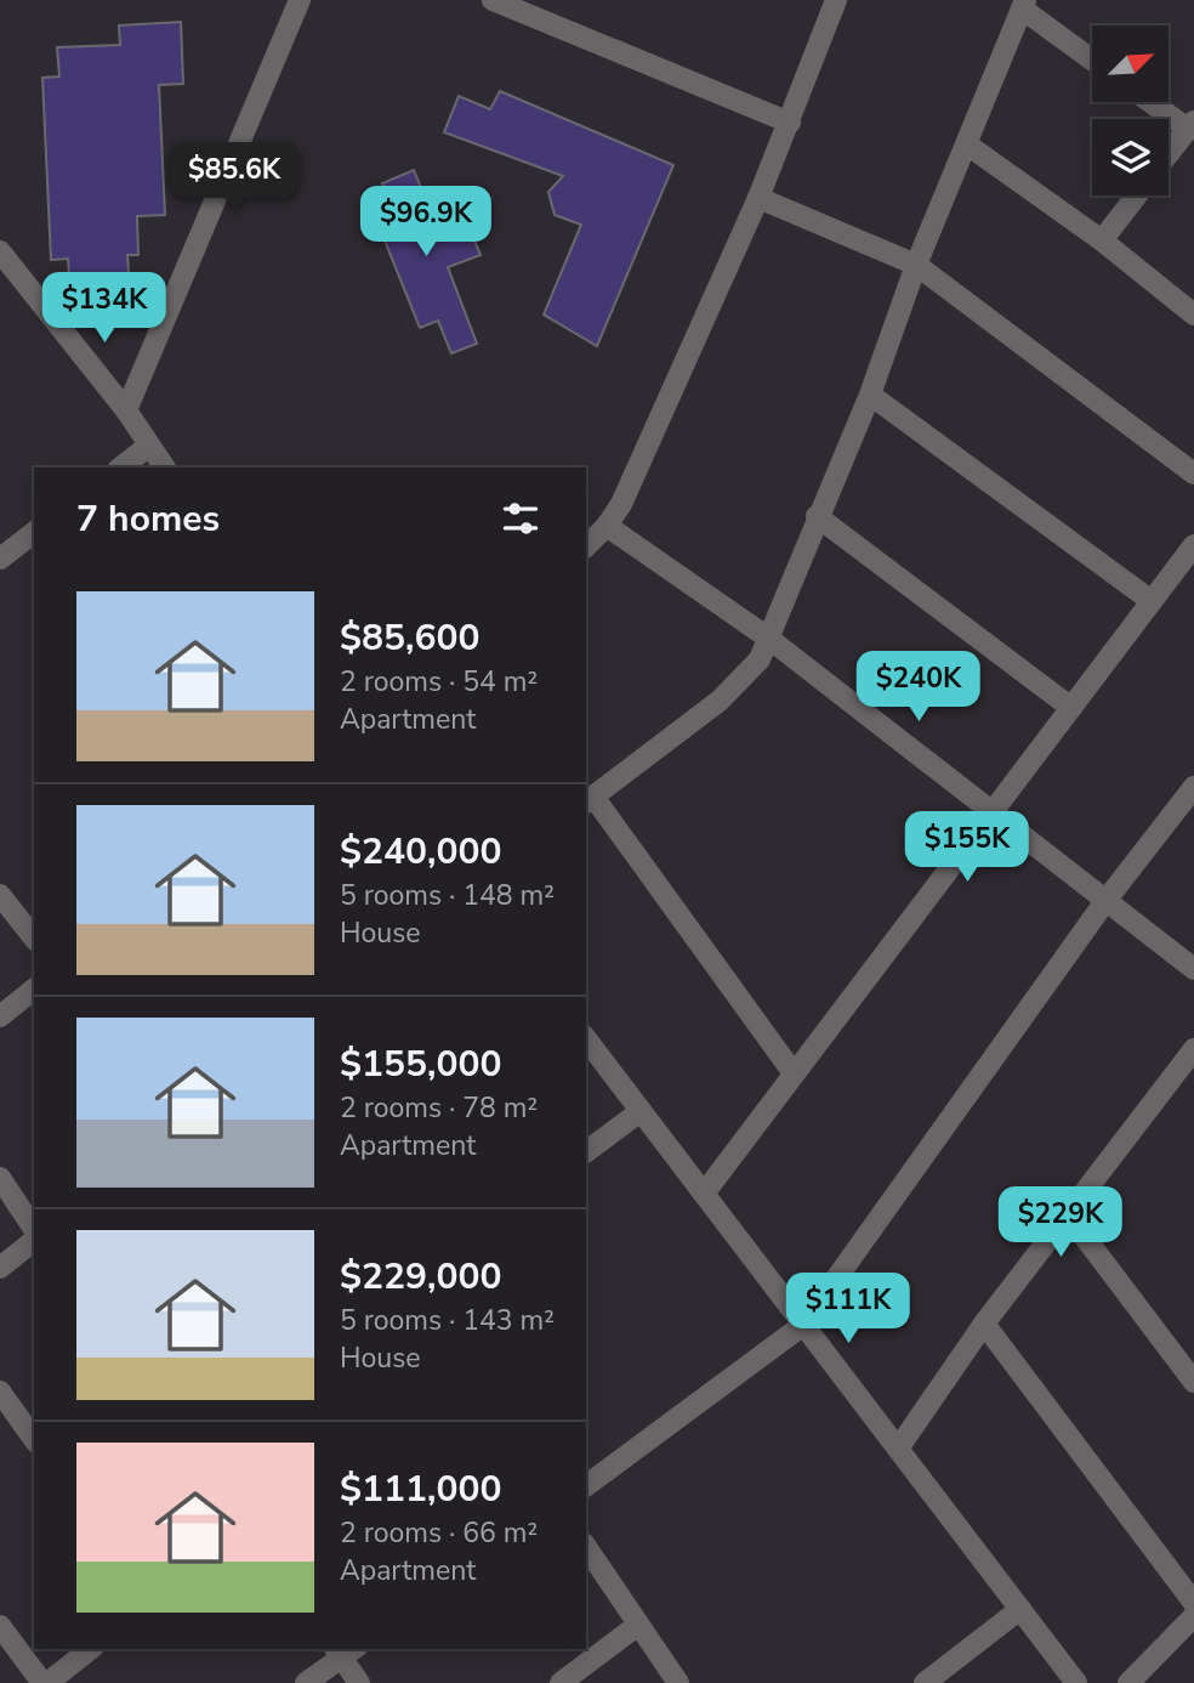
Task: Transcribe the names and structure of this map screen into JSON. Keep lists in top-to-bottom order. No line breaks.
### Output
{"north":"top right","page":{"price":["$85.6K","$96.9K","$134K","$240K","$155K","$229K","$111K"],"heading":"7 homes","list":[{"name":"$85,600","note":"2 rooms · 54 m² · Apartment"},{"name":"$240,000","note":"5 rooms · 148 m² · House"},{"name":"$155,000","note":"2 rooms · 78 m² · Apartment"},{"name":"$229,000","note":"5 rooms · 143 m² · House"},{"name":"$111,000","note":"2 rooms · 66 m² · Apartment"}]}}
